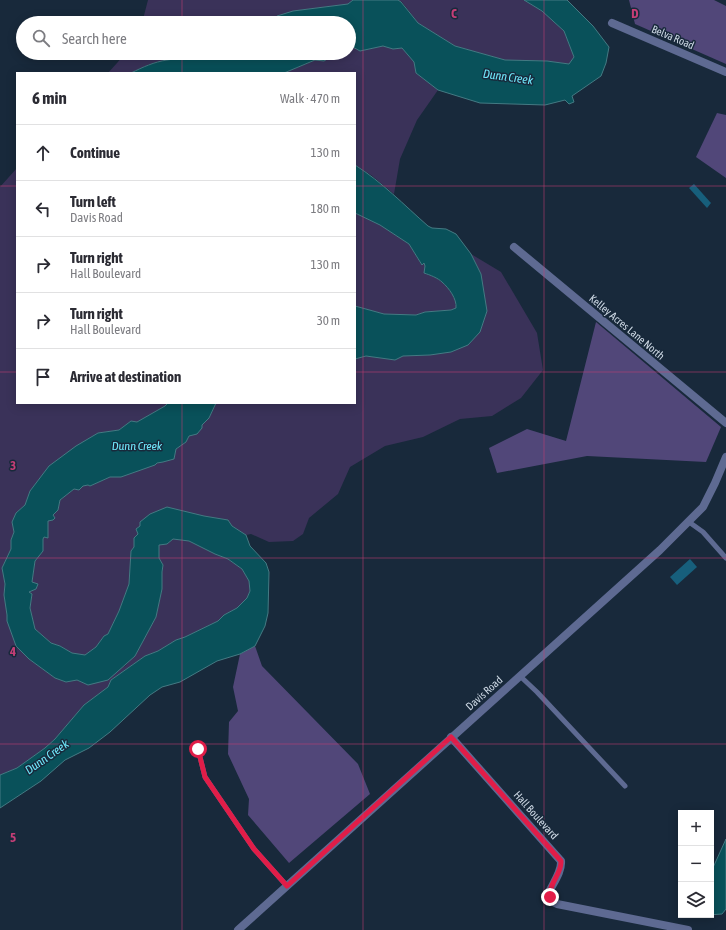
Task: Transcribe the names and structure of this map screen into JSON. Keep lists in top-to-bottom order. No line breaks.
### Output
{"streets":{"street":["Belva Road","Kelley Acres Lane North","Davis Road","Hall Boulevard"]},"crossings":[["Davis Road","Hall Boulevard"]],"water":["Dunn Creek"],"page":{"search":"Search here","heading":["6 min","Walk · 470 m"],"list":[["Continue","130 m"],["Turn left","Davis Road","180 m"],["Turn right","Hall Boulevard","130 m"],["Turn right","Hall Boulevard","30 m"],"Arrive at destination"],"map_buttons":["+","−"]},"grid":{"columns":["C","D"],"rows":["3","4","5"]}}
